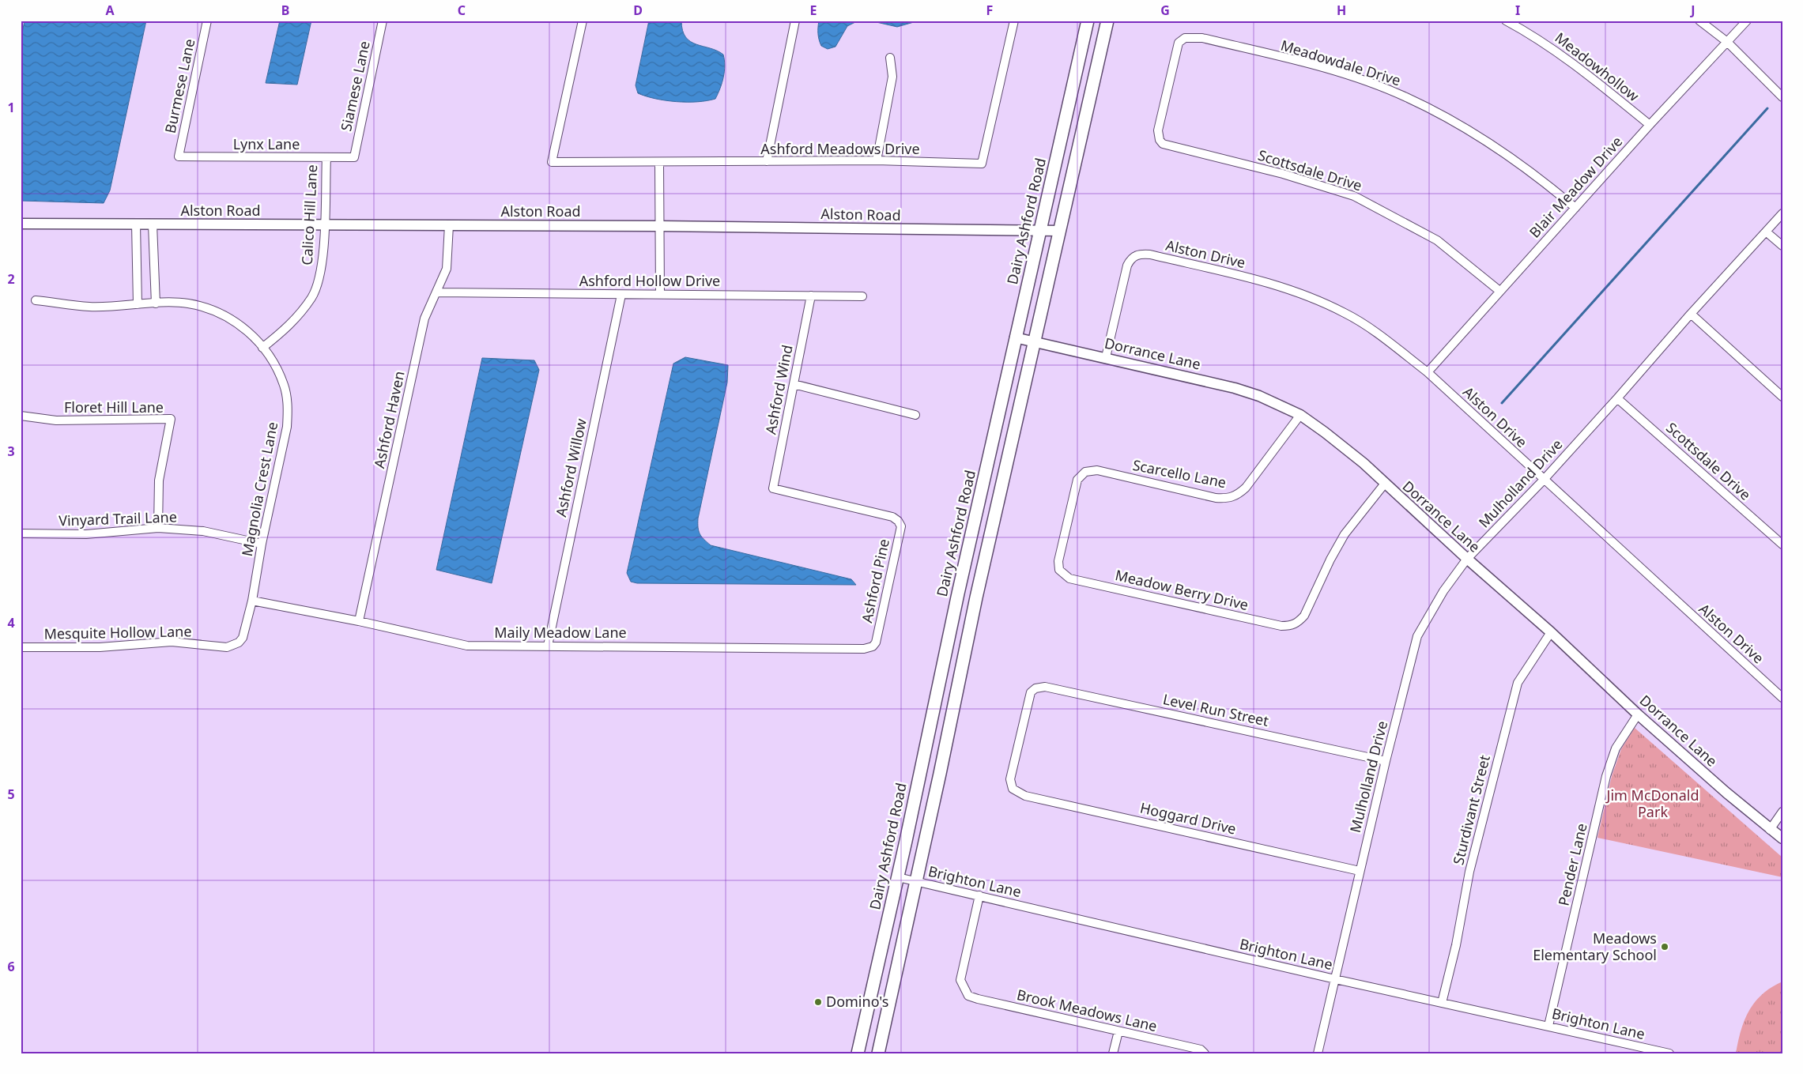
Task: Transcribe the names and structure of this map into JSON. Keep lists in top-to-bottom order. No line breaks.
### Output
{"streets":{"main road":["Dairy Ashford Road"],"street":["Meadowdale Drive","Meadowhollow","Burmese Lane","Siamese Lane","Lynx Lane","Ashford Meadows Drive","Scottsdale Drive","Blair Meadow Drive","Alston Road","Calico Hill Lane","Alston Drive","Ashford Hollow Drive","Dorrance Lane","Ashford Wind","Floret Hill Lane","Ashford Haven","Ashford Willow","Scarcello Lane","Mulholland Drive","Magnolia Crest Lane","Vinyard Trail Lane","Ashford Pine","Meadow Berry Drive","Mesquite Hollow Lane","Maily Meadow Lane","Level Run Street","Sturdivant Street","Hoggard Drive","Pender Lane","Brighton Lane","Brook Meadows Lane"]},"crossings":[["Meadowdale Drive","Scottsdale Drive"],["Meadowdale Drive","Blair Meadow Drive"],["Meadowhollow","Blair Meadow Drive"],["Burmese Lane","Lynx Lane"],["Siamese Lane","Lynx Lane"],["Lynx Lane","Calico Hill Lane"],["Scottsdale Drive","Blair Meadow Drive"],["Scottsdale Drive","Mulholland Drive"],["Blair Meadow Drive","Alston Drive"],["Alston Road","Calico Hill Lane"],["Alston Road","Dairy Ashford Road"],["Alston Road","Ashford Haven"],["Calico Hill Lane","Magnolia Crest Lane"],["Dairy Ashford Road","Dorrance Lane"],["Dairy Ashford Road","Brighton Lane"],["Alston Drive","Dorrance Lane"],["Alston Drive","Mulholland Drive"],["Ashford Hollow Drive","Ashford Wind"],["Ashford Hollow Drive","Ashford Haven"],["Ashford Hollow Drive","Ashford Willow"],["Dorrance Lane","Scarcello Lane"],["Dorrance Lane","Mulholland Drive"],["Dorrance Lane","Meadow Berry Drive"],["Dorrance Lane","Sturdivant Street"],["Dorrance Lane","Pender Lane"],["Ashford Wind","Ashford Pine"],["Floret Hill Lane","Vinyard Trail Lane"],["Ashford Haven","Maily Meadow Lane"],["Ashford Willow","Maily Meadow Lane"],["Scarcello Lane","Meadow Berry Drive"],["Mulholland Drive","Level Run Street"],["Mulholland Drive","Hoggard Drive"],["Mulholland Drive","Brighton Lane"],["Magnolia Crest Lane","Vinyard Trail Lane"],["Magnolia Crest Lane","Mesquite Hollow Lane"],["Magnolia Crest Lane","Maily Meadow Lane"],["Ashford Pine","Maily Meadow Lane"],["Level Run Street","Hoggard Drive"],["Sturdivant Street","Brighton Lane"],["Pender Lane","Brighton Lane"],["Brighton Lane","Brook Meadows Lane"]],"parks":["Jim McDonald Park"],"places":["Meadows Elementary School","Domino's"],"grid":{"columns":["A","B","C","D","E","F","G","H","I","J"],"rows":["1","2","3","4","5","6"]}}
